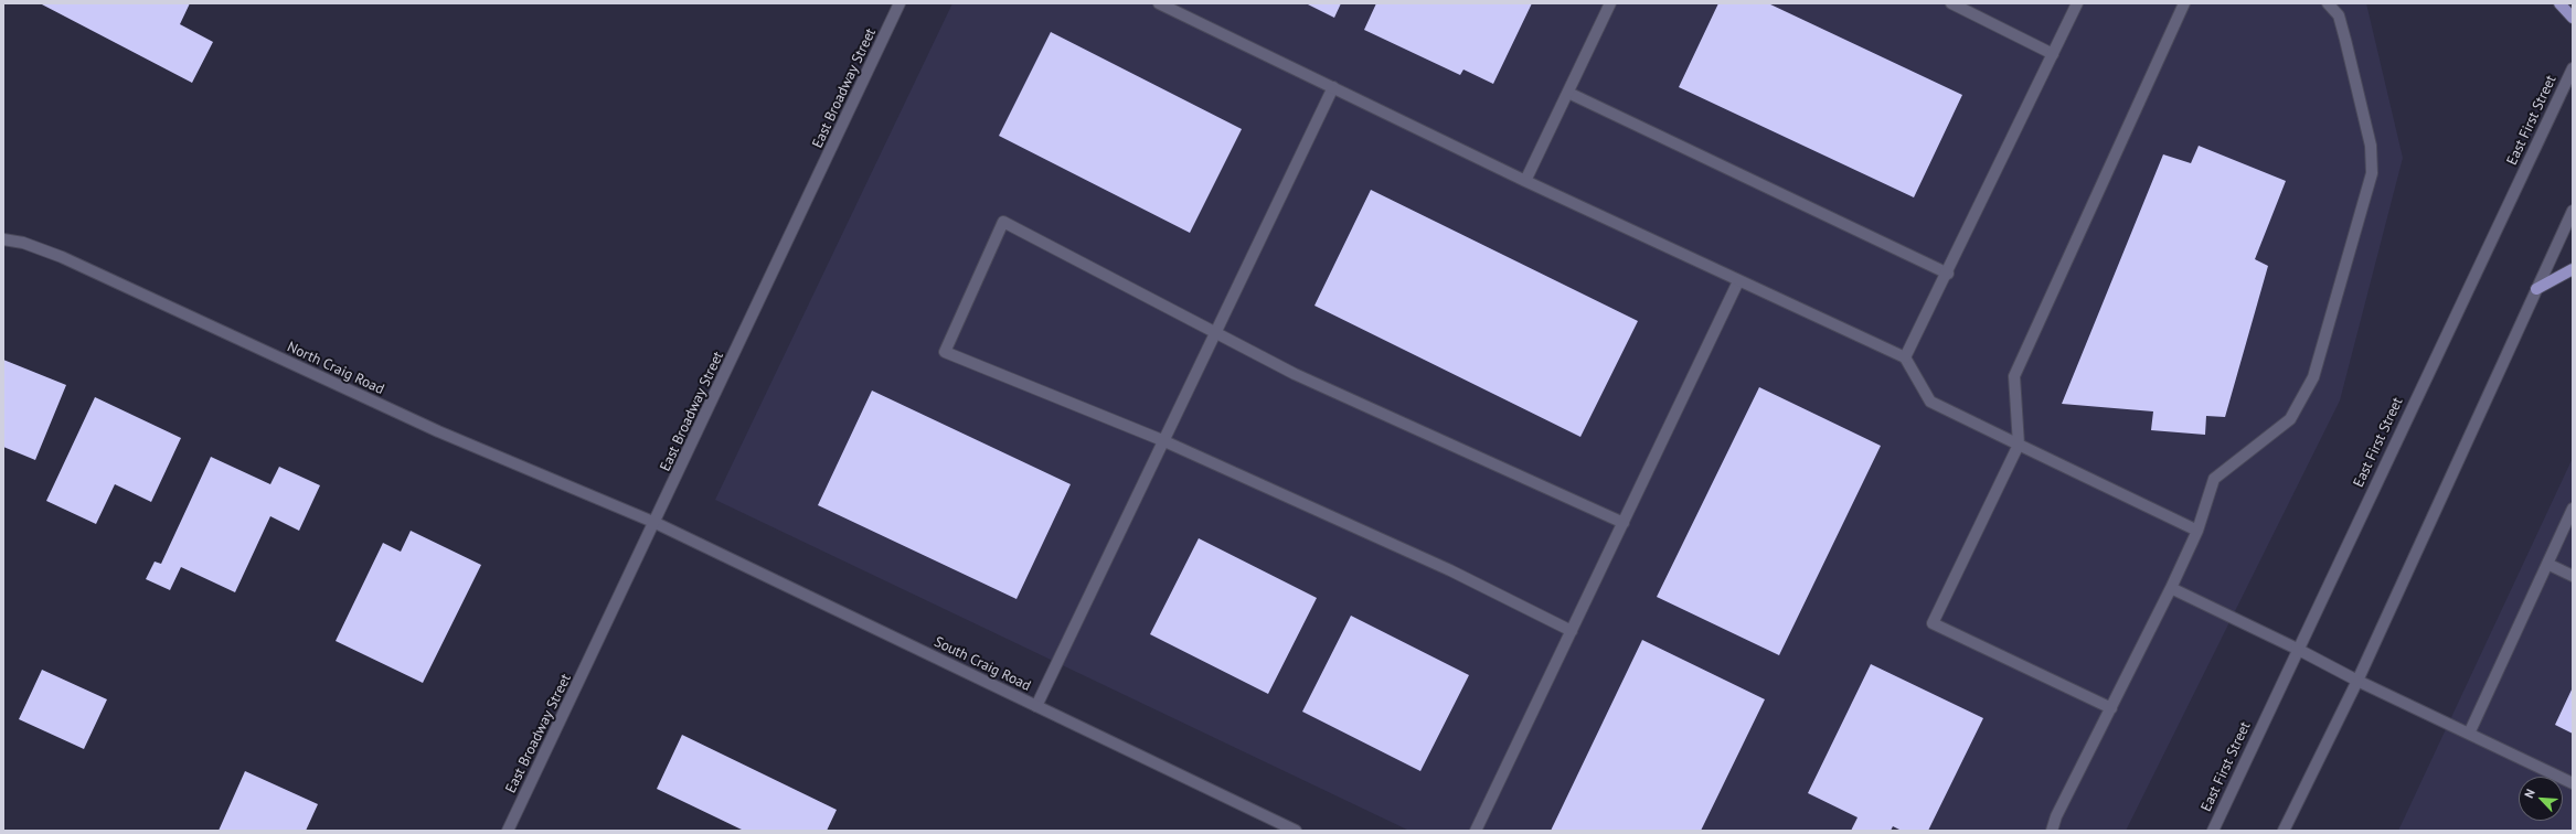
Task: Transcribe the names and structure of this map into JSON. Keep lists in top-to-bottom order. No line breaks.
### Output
{"streets":{"street":["East Broadway Street","East First Street","North Craig Road","South Craig Road"]},"crossings":[["East Broadway Street","North Craig Road"],["East Broadway Street","South Craig Road"],["North Craig Road","South Craig Road"]],"north":"top left"}
